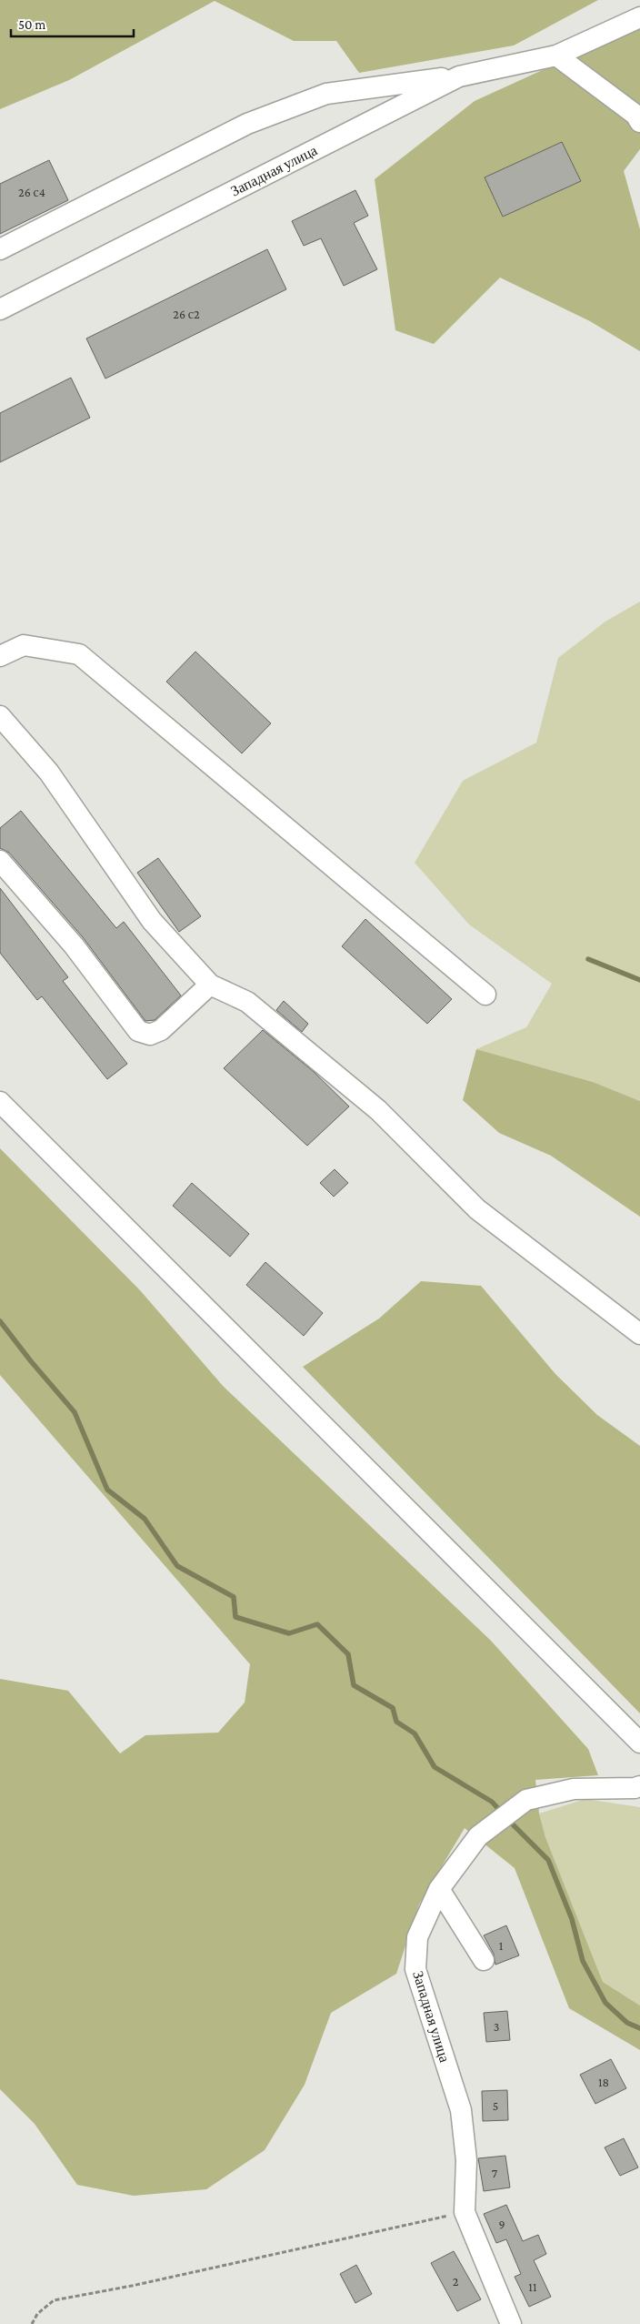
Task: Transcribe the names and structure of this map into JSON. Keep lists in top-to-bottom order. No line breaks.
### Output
{"streets":{"street":["Западная улица"]},"house_numbers":["26 с4","26 с2","1","3","18","5","7","9","2","11"],"scale_bar":"50 m"}
